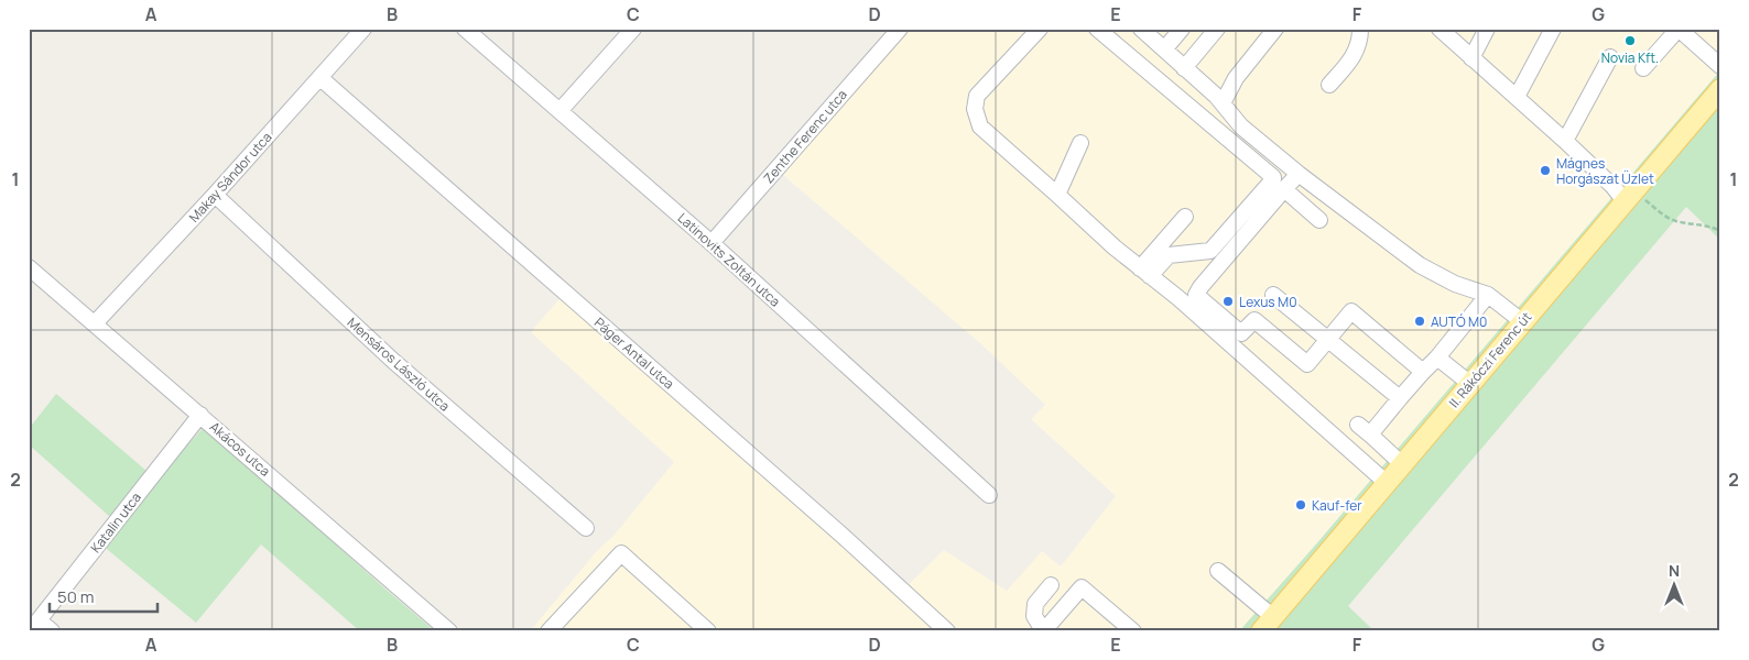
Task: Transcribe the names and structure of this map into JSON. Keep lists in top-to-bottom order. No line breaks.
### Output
{"streets":{"main road":["II. Rákóczi Ferenc út"],"street":["Zenthe Ferenc utca","Makay Sándor utca","Latinovits Zoltán utca","Páger Antal utca","Mensáros László utca","Akácos utca","Katalin utca"]},"crossings":[["Zenthe Ferenc utca","Latinovits Zoltán utca"],["Makay Sándor utca","Páger Antal utca"],["Makay Sándor utca","Mensáros László utca"],["Makay Sándor utca","Akácos utca"],["Akácos utca","Katalin utca"]],"places":["Novia Kft.","Mágnes Horgászat Üzlet","Lexus M0","AUTÓ M0","Kauf-fer"],"scale_bar":"50 m","north":"top","grid":{"columns":["A","B","C","D","E","F","G"],"rows":["1","2"]}}
